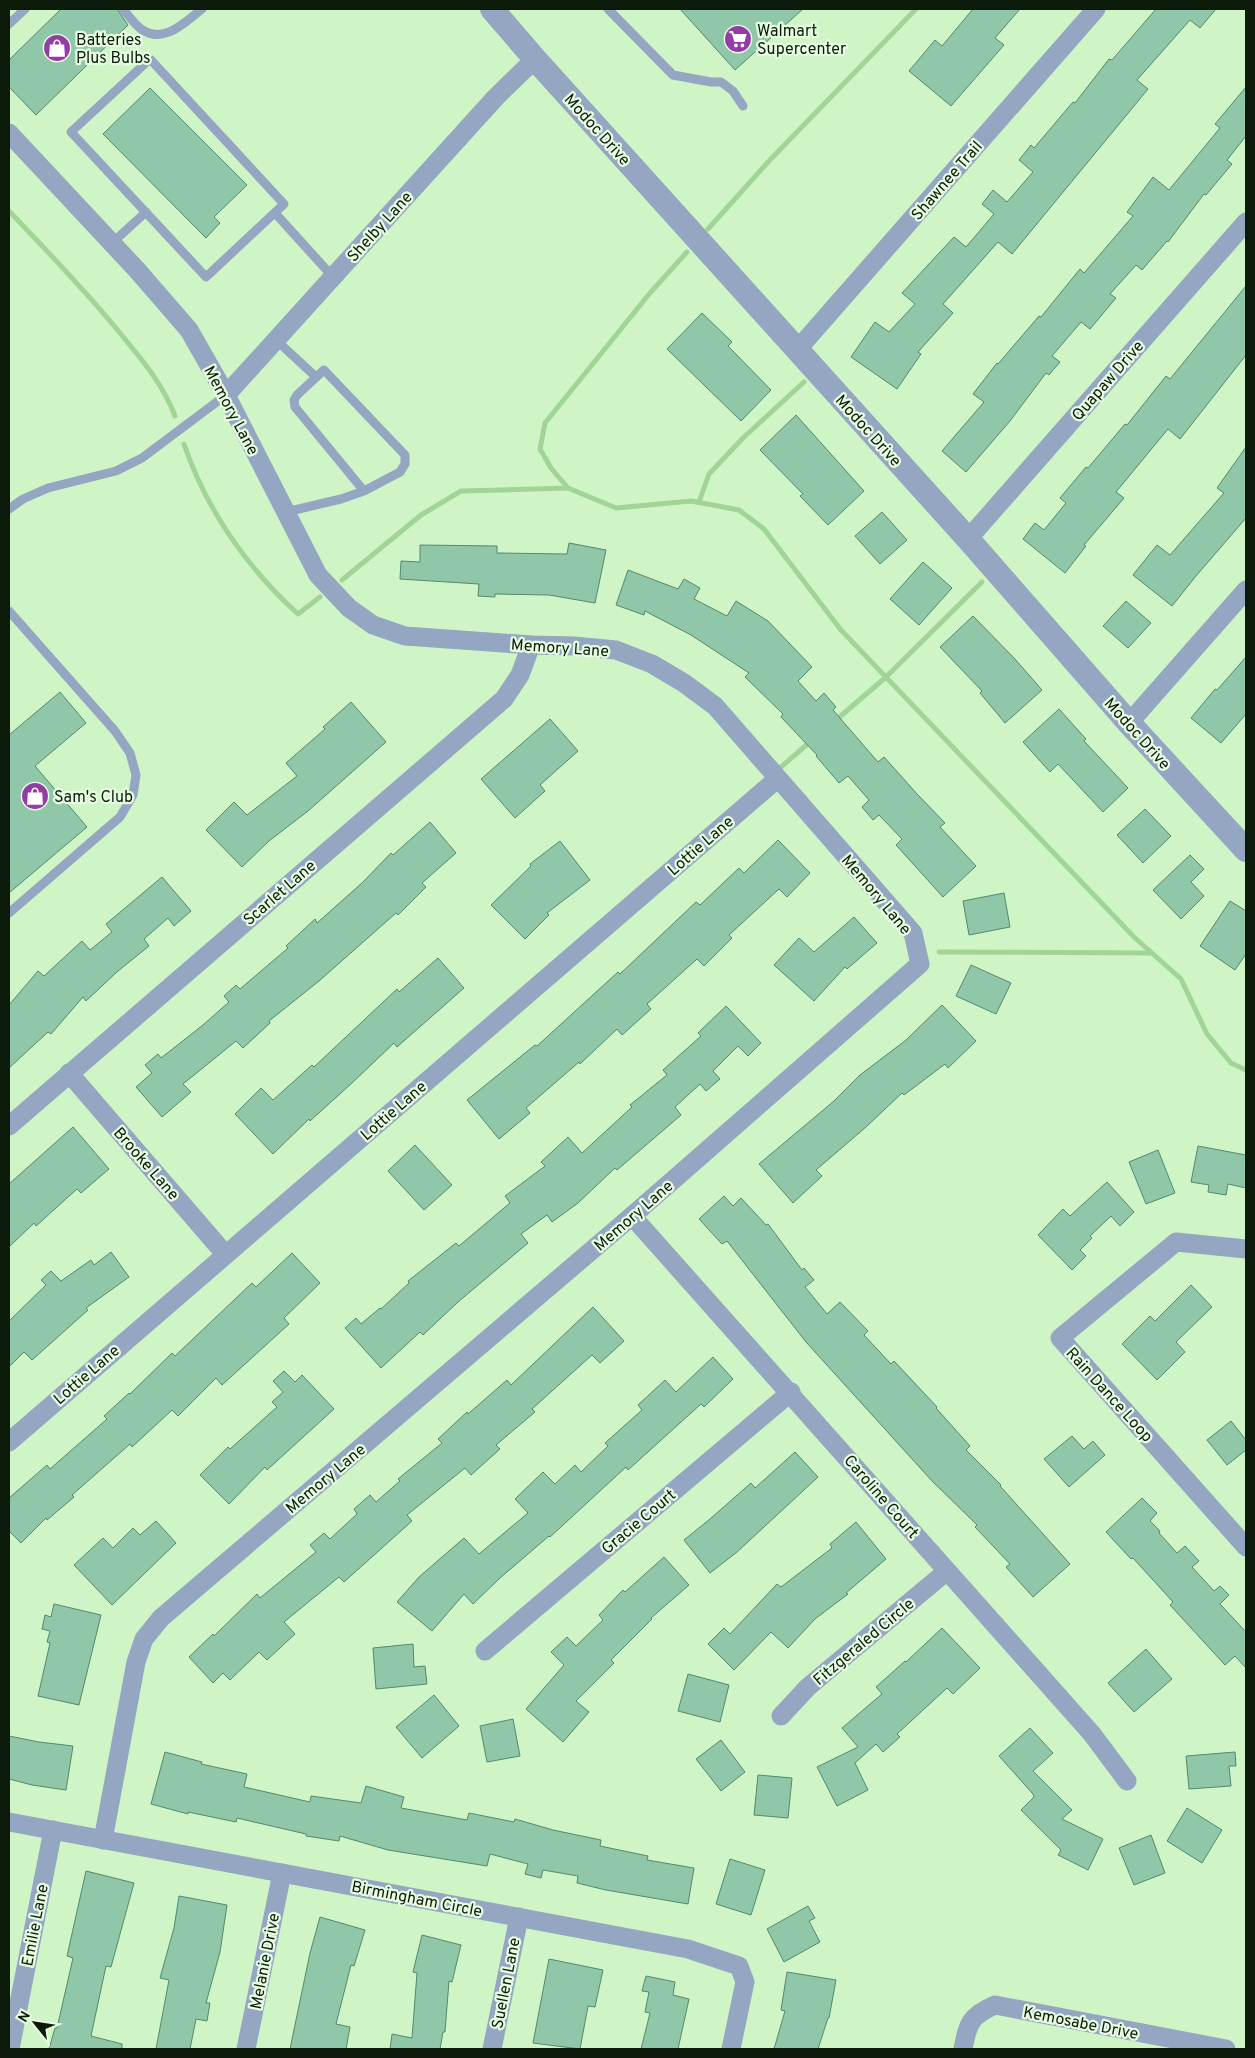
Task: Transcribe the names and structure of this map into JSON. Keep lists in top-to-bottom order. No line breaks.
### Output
{"streets":{"street":["Modoc Drive","Shawnee Trail","Shelby Lane","Quapaw Drive","Memory Lane","Lottie Lane","Scarlet Lane","Brooke Lane","Rain Dance Loop","Caroline Court","Gracie Court","Fitzgeraled Circle","Birmingham Circle","Emilie Lane","Melanie Drive","Suellen Lane","Kemosabe Drive"]},"crossings":[["Modoc Drive","Shawnee Trail"],["Modoc Drive","Shelby Lane"],["Modoc Drive","Quapaw Drive"],["Shelby Lane","Memory Lane"],["Memory Lane","Lottie Lane"],["Memory Lane","Scarlet Lane"],["Memory Lane","Caroline Court"],["Memory Lane","Birmingham Circle"],["Lottie Lane","Brooke Lane"],["Scarlet Lane","Brooke Lane"],["Caroline Court","Gracie Court"],["Caroline Court","Fitzgeraled Circle"],["Birmingham Circle","Emilie Lane"],["Birmingham Circle","Melanie Drive"],["Birmingham Circle","Suellen Lane"]],"places":{"supermarket":["Walmart Supercenter"],"shop":["Batteries Plus Bulbs","Sam's Club"]},"north":"top left"}
